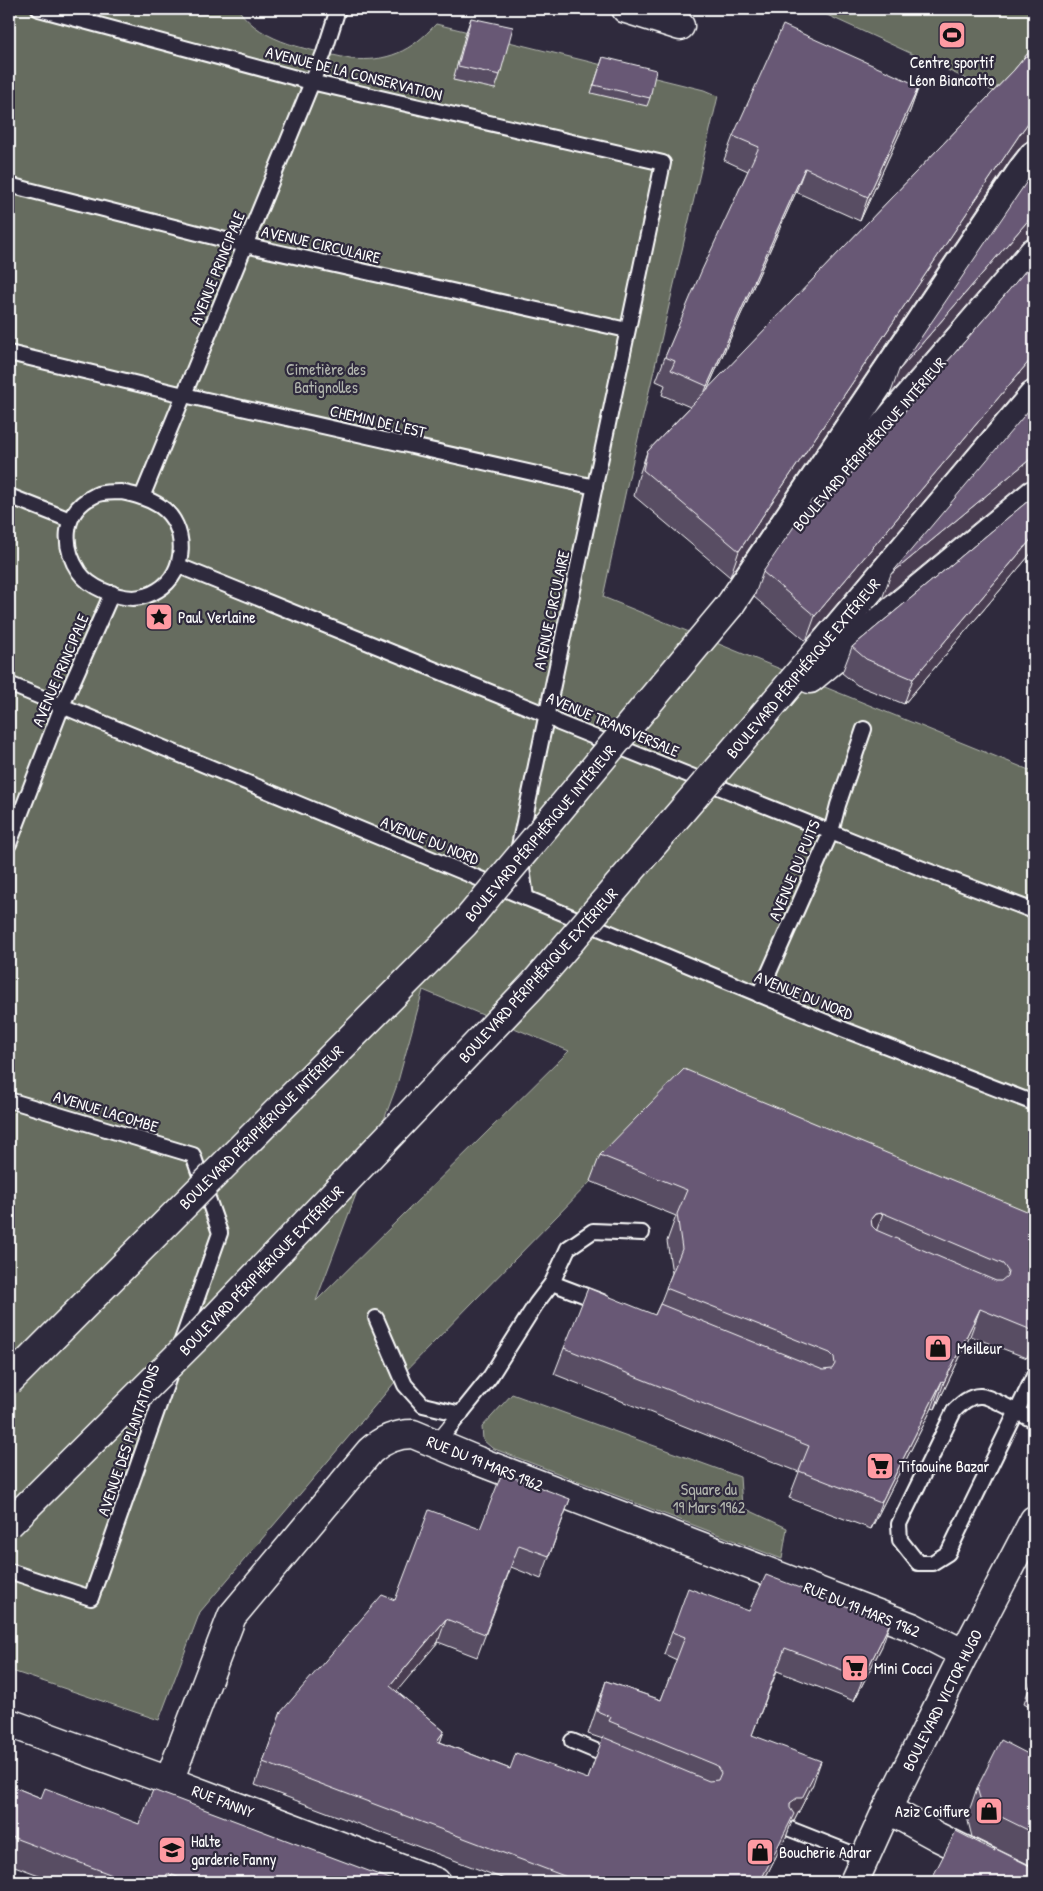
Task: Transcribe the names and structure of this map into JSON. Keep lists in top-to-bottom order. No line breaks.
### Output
{"streets":{"main road":["BOULEVARD PÉRIPHÉRIQUE INTÉRIEUR","BOULEVARD PÉRIPHÉRIQUE EXTÉRIEUR","RUE DU 19 MARS 1962","BOULEVARD VICTOR HUGO","RUE FANNY"],"lane":["AVENUE DE LA CONSERVATION","AVENUE CIRCULAIRE","AVENUE PRINCIPALE","CHEMIN DE L'EST","AVENUE TRANSVERSALE","AVENUE DU NORD","AVENUE DU PUITS","AVENUE LACOMBE","AVENUE DES PLANTATIONS"]},"crossings":[["AVENUE DE LA CONSERVATION","AVENUE CIRCULAIRE"],["AVENUE DE LA CONSERVATION","AVENUE PRINCIPALE"],["AVENUE CIRCULAIRE","AVENUE PRINCIPALE"],["AVENUE CIRCULAIRE","CHEMIN DE L'EST"],["AVENUE CIRCULAIRE","AVENUE TRANSVERSALE"],["AVENUE CIRCULAIRE","AVENUE DU NORD"],["AVENUE PRINCIPALE","CHEMIN DE L'EST"],["AVENUE PRINCIPALE","AVENUE TRANSVERSALE"],["AVENUE PRINCIPALE","AVENUE DU NORD"],["AVENUE TRANSVERSALE","AVENUE DU PUITS"],["AVENUE DU NORD","AVENUE DU PUITS"],["AVENUE LACOMBE","AVENUE DES PLANTATIONS"],["RUE DU 19 MARS 1962","BOULEVARD VICTOR HUGO"],["RUE DU 19 MARS 1962","RUE FANNY"]],"parks":["Cimetière des Batignolles","Square du 19 Mars 1962"],"places":{"sports":["Centre sportif Léon Biancotto"],"place":["Paul Verlaine"],"shop":["Meilleur","Aziz Coiffure","Boucherie Adrar"],"supermarket":["Tifaouine Bazar","Mini Cocci"],"school or university":["Halte garderie Fanny"]}}
